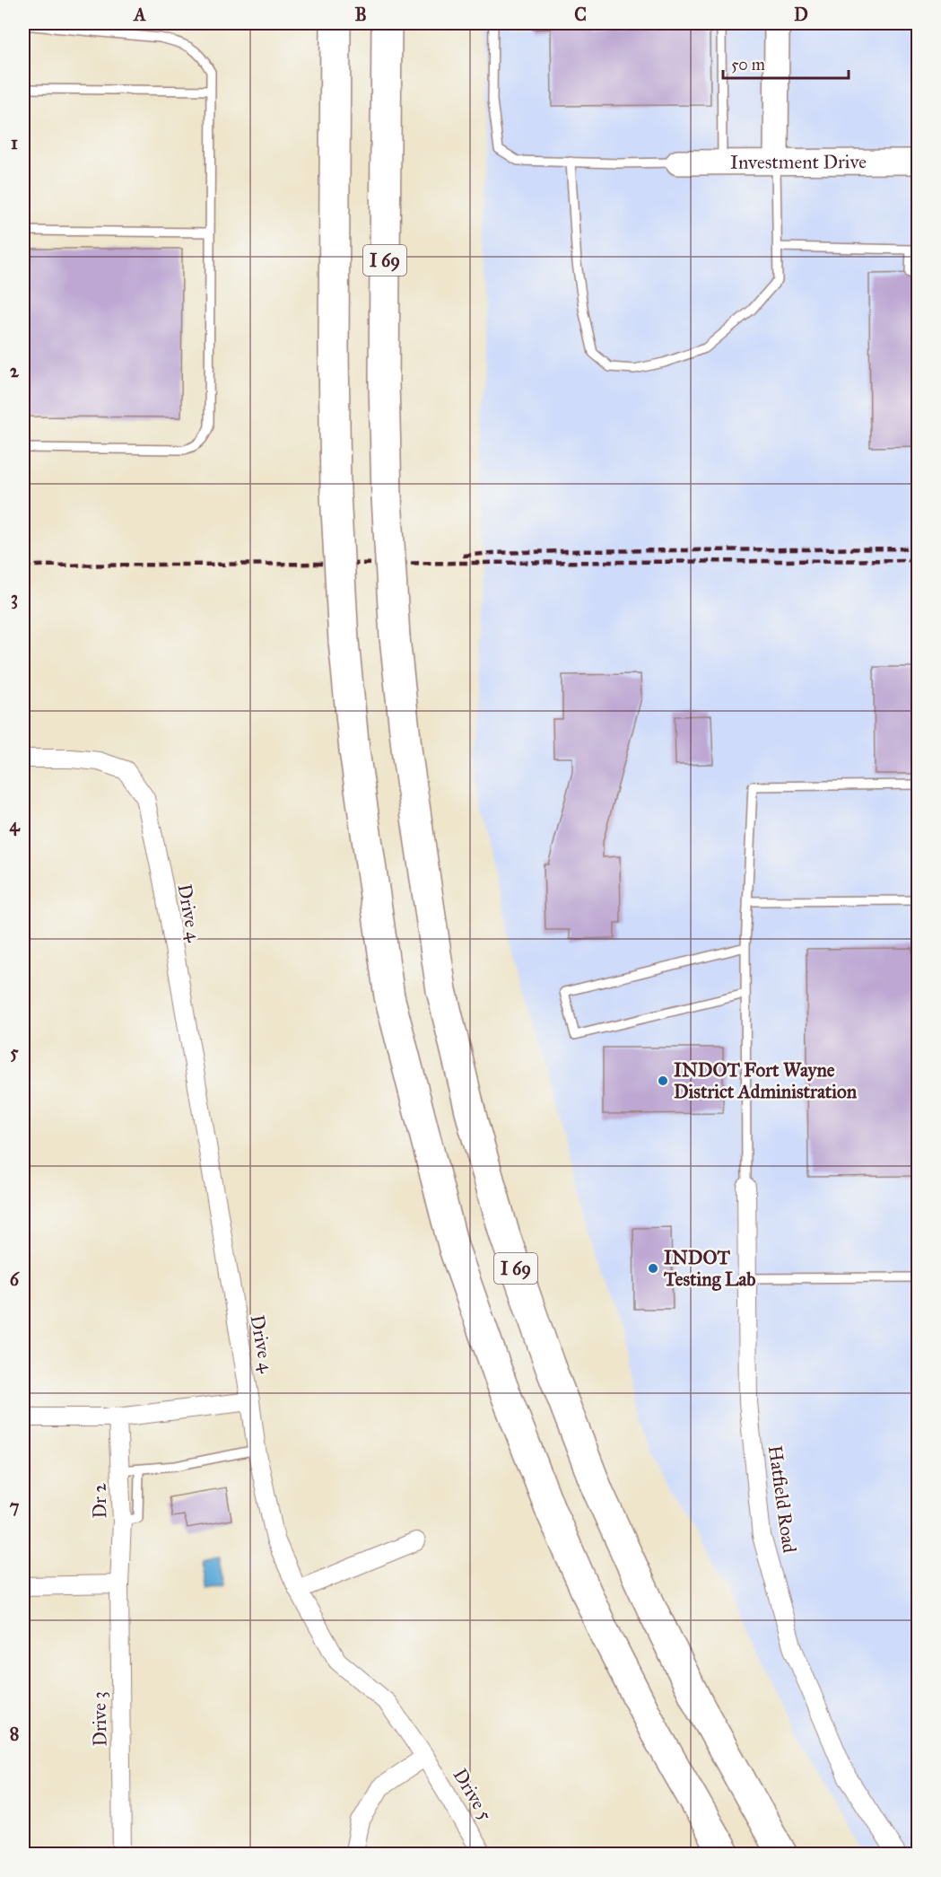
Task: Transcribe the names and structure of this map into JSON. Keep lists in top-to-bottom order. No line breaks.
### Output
{"streets":{"highway":["I 69"],"street":["Investment Drive","Drive 4","Hatfield Road","Dr 2","Drive 3","Drive 5"]},"crossings":[["Drive 4","Drive 5"],["Dr 2","Drive 3"]],"places":["INDOT Fort Wayne District Administration","INDOT Testing Lab"],"scale_bar":"50 m","grid":{"columns":["A","B","C","D"],"rows":["1","2","3","4","5","6","7","8"]}}
